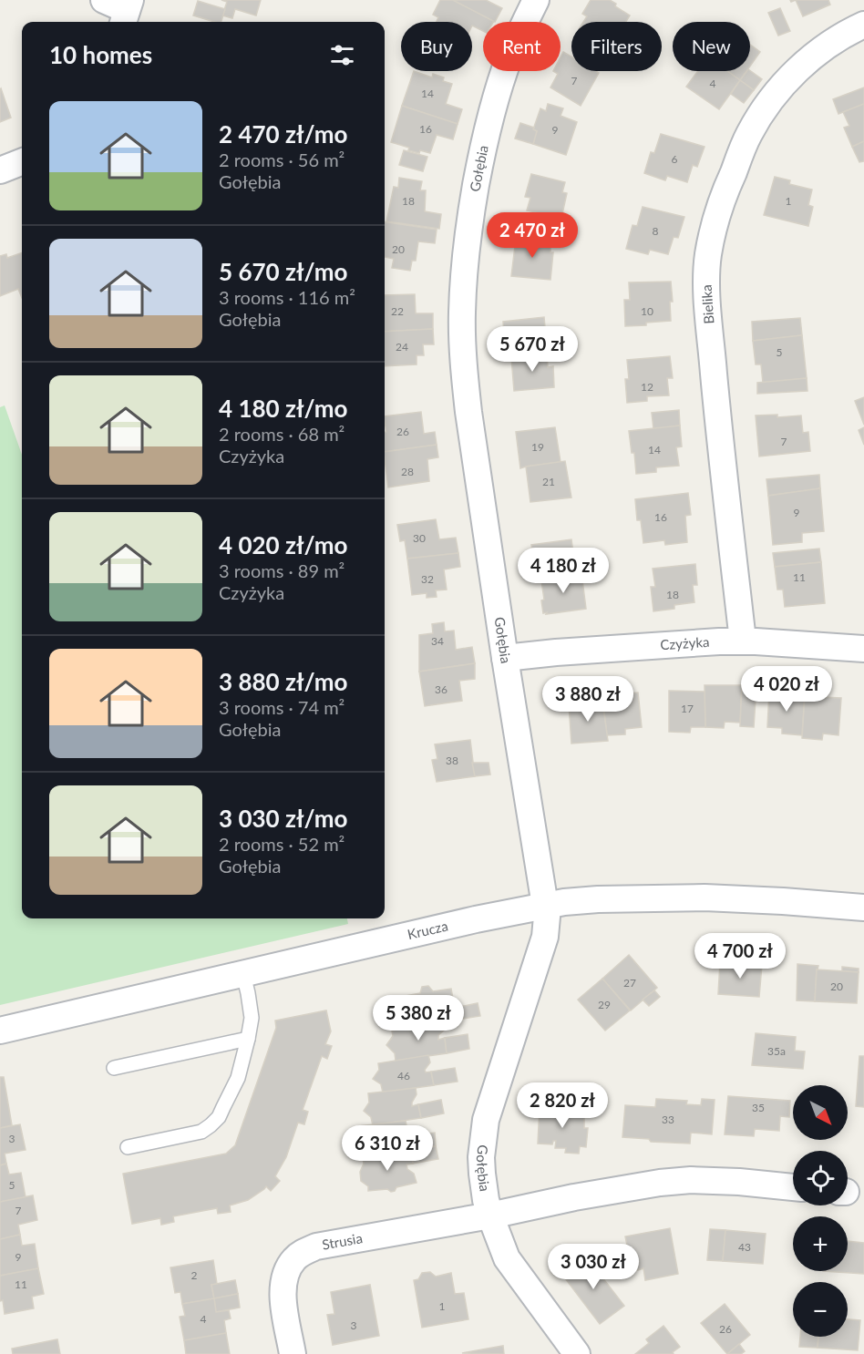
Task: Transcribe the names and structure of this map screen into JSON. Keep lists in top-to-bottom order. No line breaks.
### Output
{"streets":{"street":["Gołębia","Bielika","Czyżyka","Krucza","Strusia"]},"crossings":[["Gołębia","Czyżyka"],["Gołębia","Krucza"],["Gołębia","Strusia"],["Bielika","Czyżyka"]],"house_numbers":["7","4","14","16","9","6","18","1","8","20","22","10","24","5","12","26","7","19","14","28","21","9","16","30","11","32","18","34","36","17","38","27","20","29","35a","46","35","33","3","5","7","43","9","2","11","1","4","3","26"],"north":"bottom right","page":{"chip":["Buy","Rent","Filters","New"],"heading":"10 homes","list":[{"name":"2 470 zł/mo","note":"2 rooms · 56 m² · Gołębia"},{"name":"5 670 zł/mo","note":"3 rooms · 116 m² · Gołębia"},{"name":"4 180 zł/mo","note":"2 rooms · 68 m² · Czyżyka"},{"name":"4 020 zł/mo","note":"3 rooms · 89 m² · Czyżyka"},{"name":"3 880 zł/mo","note":"3 rooms · 74 m² · Gołębia"},{"name":"3 030 zł/mo","note":"2 rooms · 52 m² · Gołębia"}],"price":["2 470 zł","5 670 zł","4 180 zł","4 020 zł","3 880 zł","4 700 zł","5 380 zł","2 820 zł","6 310 zł","3 030 zł"],"map_buttons":["+","−"]}}
